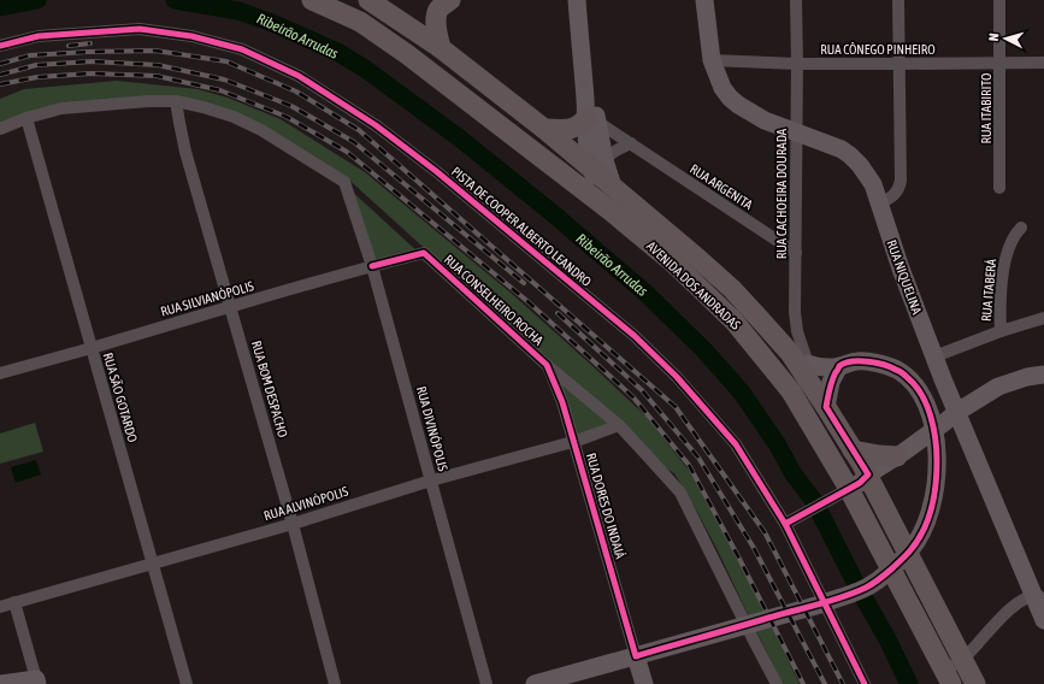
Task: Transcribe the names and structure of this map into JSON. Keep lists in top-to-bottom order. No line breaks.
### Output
{"streets":{"main road":["AVENIDA DOS ANDRADAS"],"street":["RUA CÔNEGO PINHEIRO","RUA ITABIRITO","RUA ARGENITA","RUA CACHOEIRA DOURADA","PISTA DE COOPER ALBERTO LEANDRO","RUA NIQUELINA","RUA ITABERÁ","RUA SILVIANÓPOLIS","RUA CONSELHEIRO ROCHA","RUA BOM DESPACHO","RUA SÃO GOTARDO","RUA DIVINÓPOLIS","RUA ALVINÓPOLIS","RUA DORES DO INDAIÁ"]},"crossings":[["RUA CÔNEGO PINHEIRO","RUA ITABIRITO"],["RUA CÔNEGO PINHEIRO","RUA CACHOEIRA DOURADA"],["RUA CÔNEGO PINHEIRO","RUA NIQUELINA"],["RUA ARGENITA","RUA CACHOEIRA DOURADA"],["RUA CACHOEIRA DOURADA","RUA NIQUELINA"],["RUA CACHOEIRA DOURADA","AVENIDA DOS ANDRADAS"],["RUA NIQUELINA","RUA ITABERÁ"],["RUA SILVIANÓPOLIS","RUA CONSELHEIRO ROCHA"],["RUA SILVIANÓPOLIS","RUA BOM DESPACHO"],["RUA SILVIANÓPOLIS","RUA SÃO GOTARDO"],["RUA SILVIANÓPOLIS","RUA DIVINÓPOLIS"],["RUA CONSELHEIRO ROCHA","RUA ALVINÓPOLIS"],["RUA CONSELHEIRO ROCHA","RUA DORES DO INDAIÁ"],["RUA BOM DESPACHO","RUA DIVINÓPOLIS"],["RUA BOM DESPACHO","RUA ALVINÓPOLIS"],["RUA SÃO GOTARDO","RUA ALVINÓPOLIS"],["RUA DIVINÓPOLIS","RUA ALVINÓPOLIS"],["RUA ALVINÓPOLIS","RUA DORES DO INDAIÁ"]],"water":["Ribeirão Arrudas"],"north":"left"}
